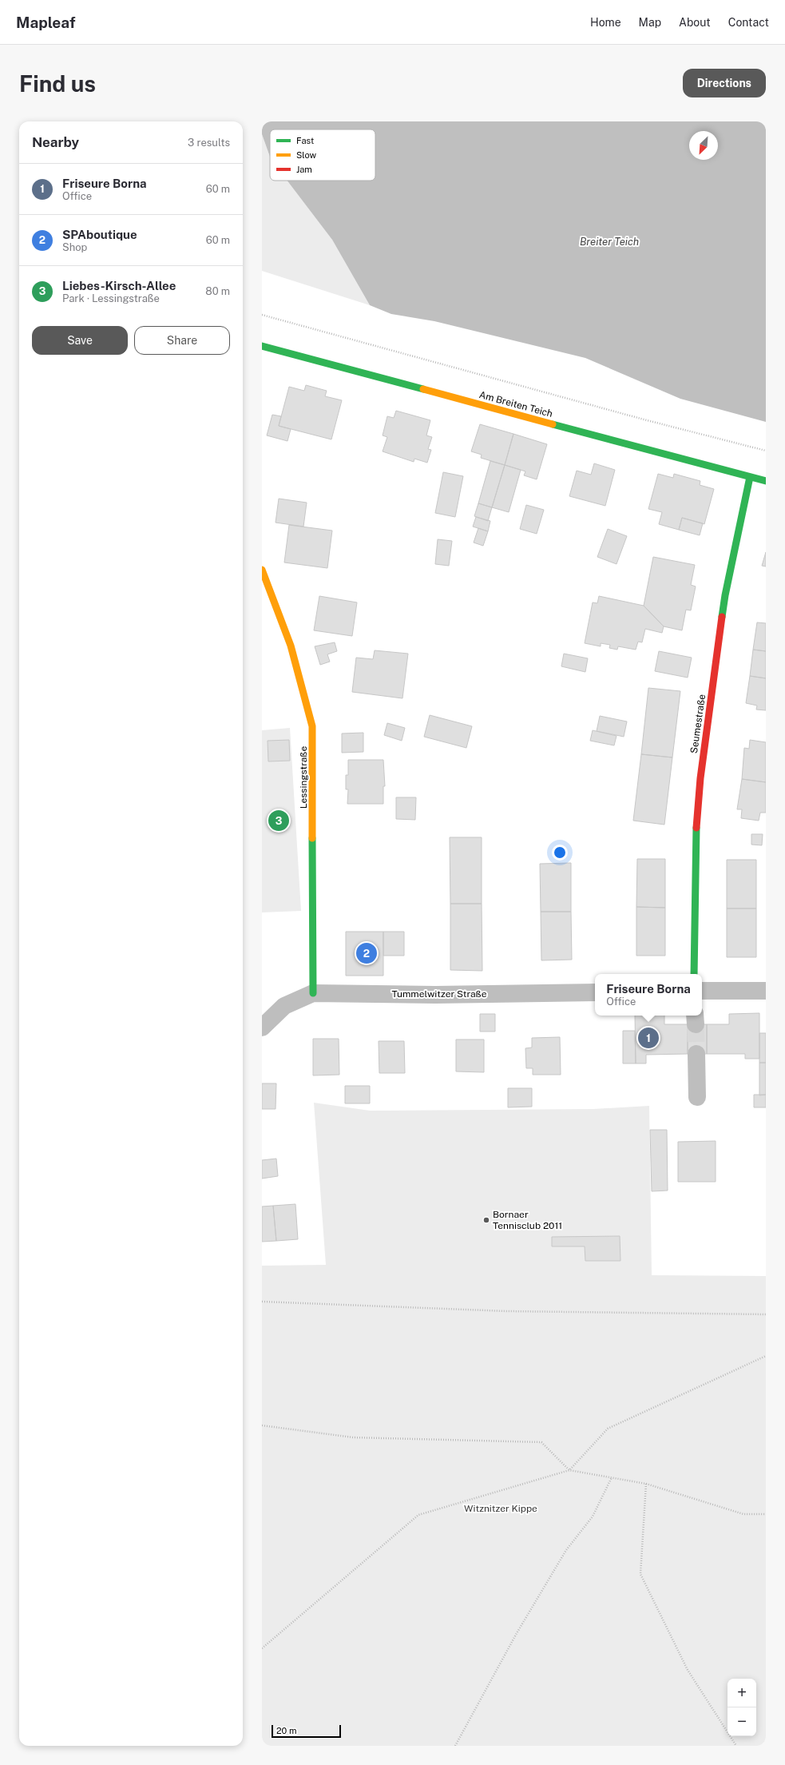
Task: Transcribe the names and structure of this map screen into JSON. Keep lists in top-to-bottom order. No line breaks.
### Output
{"streets":{"street":["Am Breiten Teich","Seumestraße","Lessingstraße","Tummelwitzer Straße"]},"crossings":[["Am Breiten Teich","Seumestraße"],["Lessingstraße","Tummelwitzer Straße"]],"water":["Breiter Teich"],"parks":["Witznitzer Kippe"],"places":["Bornaer Tennisclub 2011"],"legend":["Fast","Slow","Jam"],"scale_bar":"20 m","north":"bottom left","page":{"header":"Mapleaf","nav":["Home","Map","About","Contact"],"buttons":["Directions",["Save","Share"]],"title":"Find us","heading":["Nearby","3 results"],"list":[{"mark":"1","name":"Friseure Borna","note":"Office","value":"60 m"},{"mark":"2","name":"SPAboutique","note":"Shop","value":"60 m"},{"mark":"3","name":"Liebes-Kirsch-Allee","note":"Park · Lessingstraße","value":"80 m"}],"pins":["3","2","1"],"popup":["Friseure Borna","Office"],"map_buttons":["+","−"],"scale":"20 m"}}
